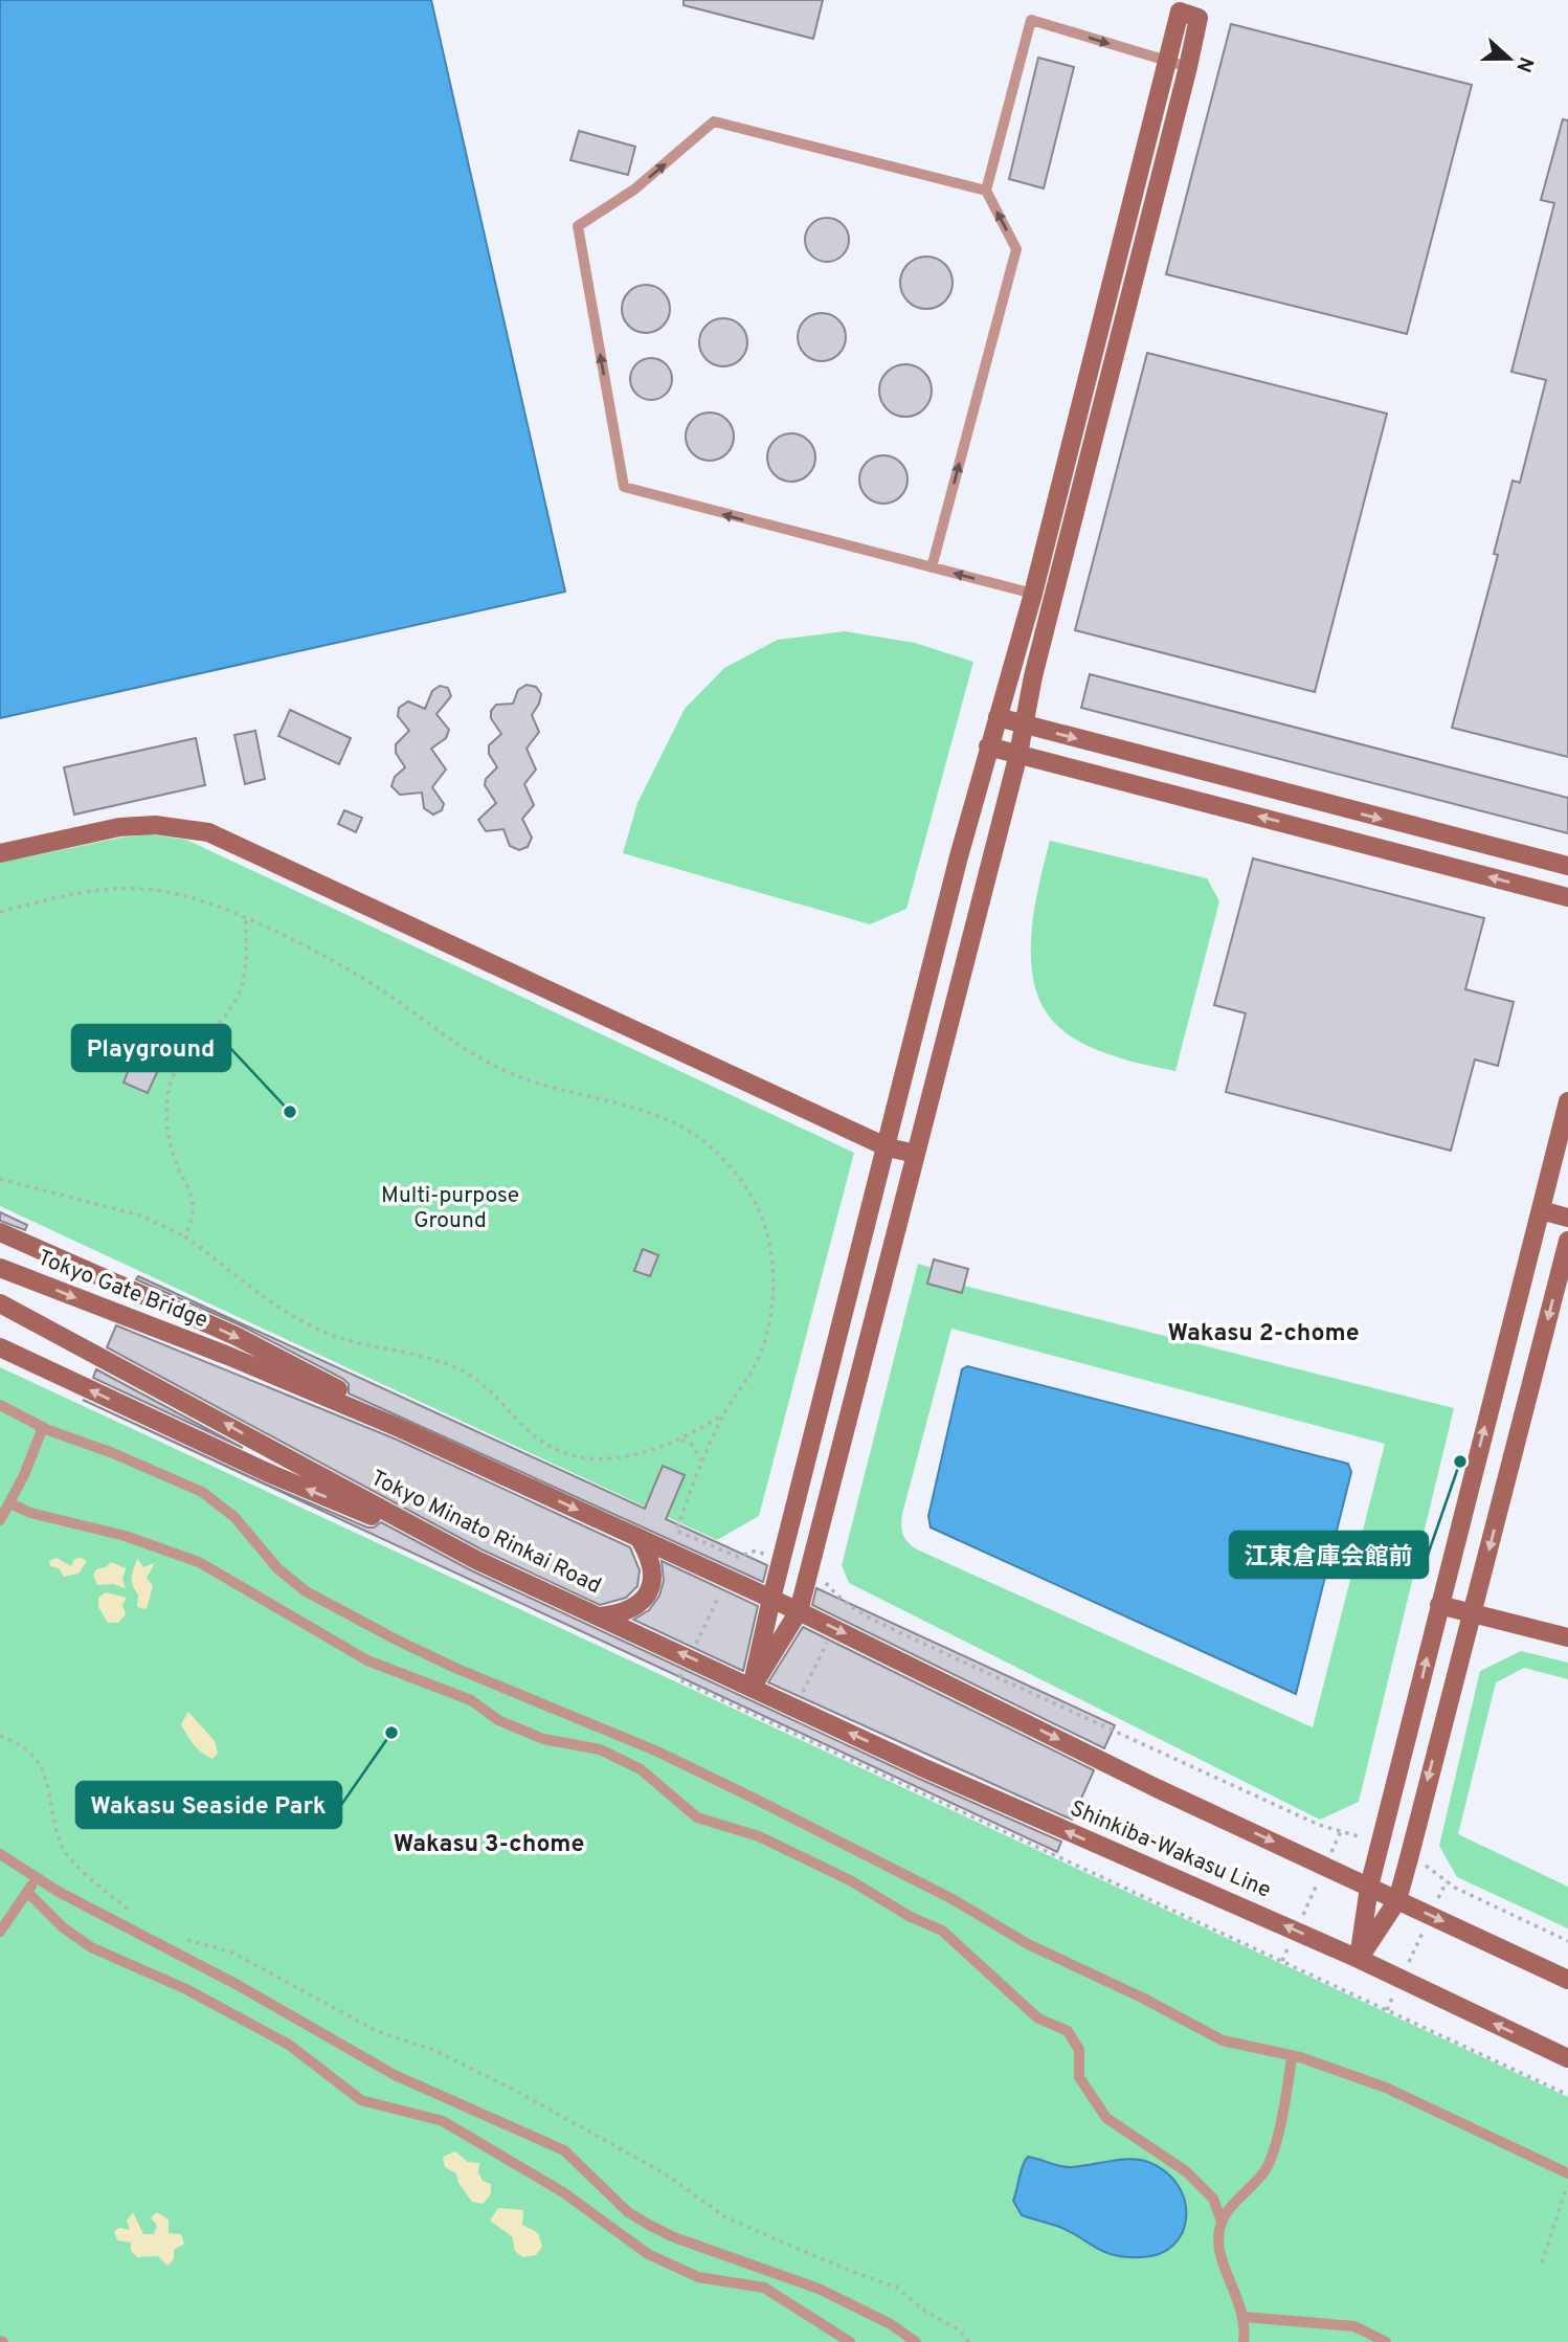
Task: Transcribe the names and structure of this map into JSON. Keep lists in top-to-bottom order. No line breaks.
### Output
{"streets":{"street":["Tokyo Gate Bridge","Tokyo Minato Rinkai Road","Shinkiba-Wakasu Line"]},"crossings":[["Tokyo Minato Rinkai Road","Shinkiba-Wakasu Line"]],"districts":["Wakasu 2-chome","Wakasu 3-chome"],"parks":["Multi-purpose Ground"],"places":["Playground","江東倉庫会館前","Wakasu Seaside Park"],"north":"right"}
